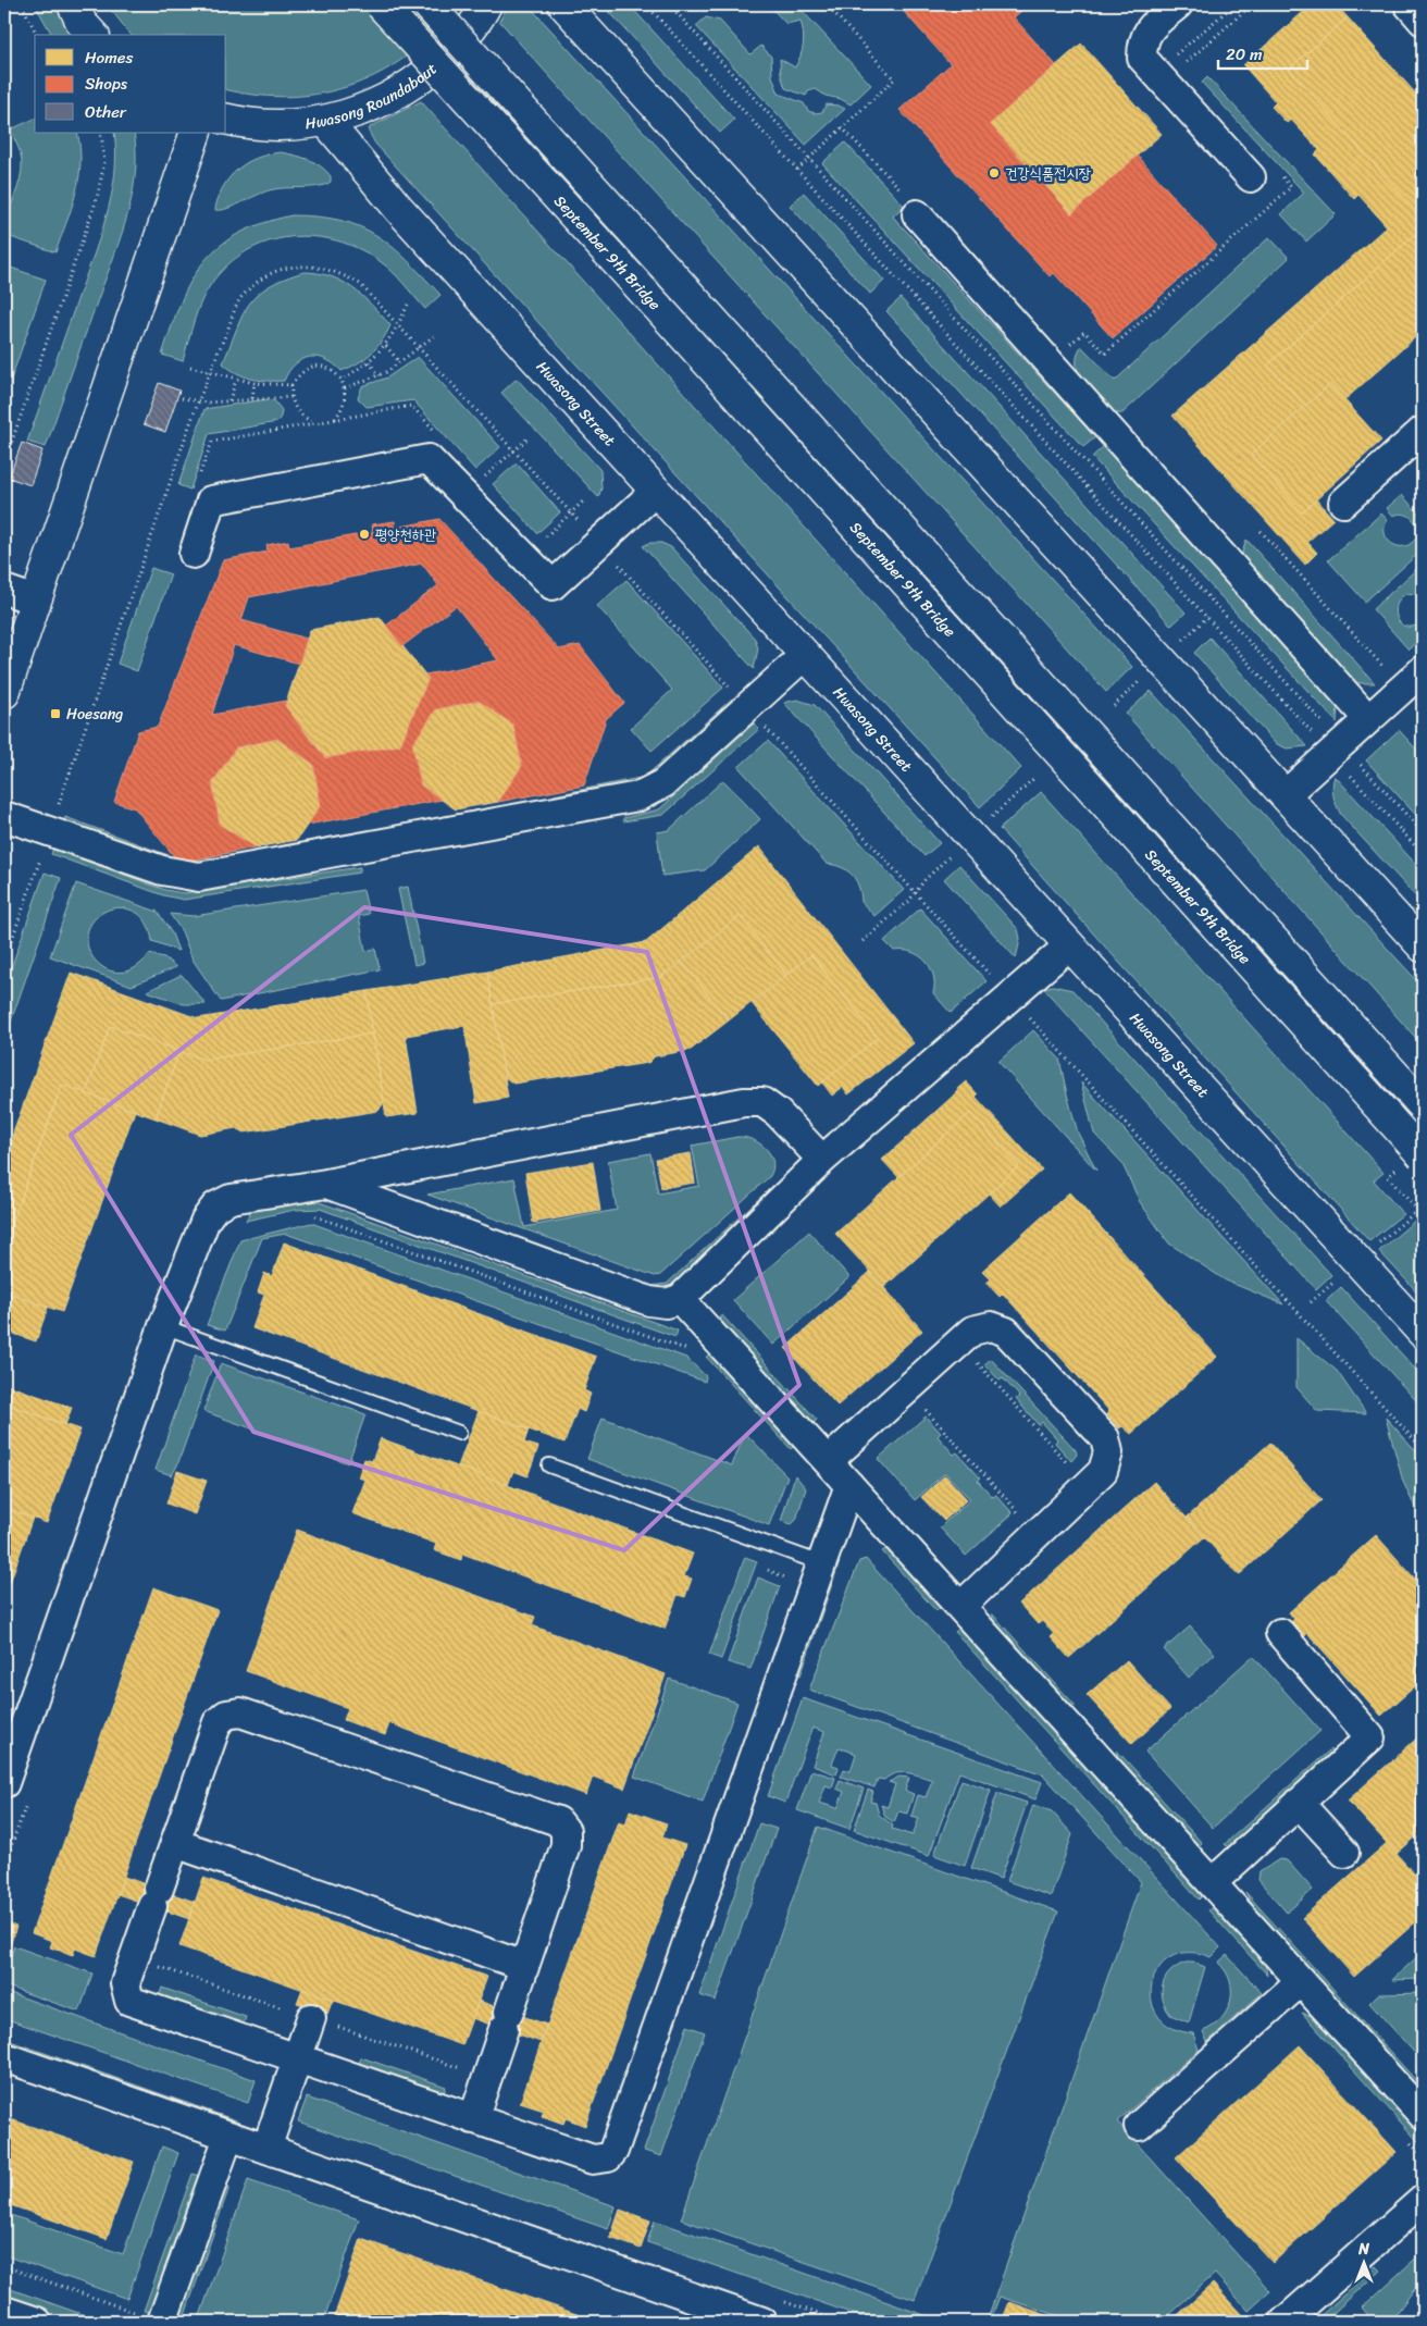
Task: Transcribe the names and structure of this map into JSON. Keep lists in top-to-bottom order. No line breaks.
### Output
{"streets":{"main road":["Hwasong Roundabout","September 9th Bridge","Hwasong Street"]},"crossings":[["Hwasong Roundabout","Hwasong Street"]],"places":{"other":["건강식품전시장","평양천하관"],"transit":["Hoesang"]},"legend":["Homes","Shops","Other"],"scale_bar":"20 m","north":"top"}
